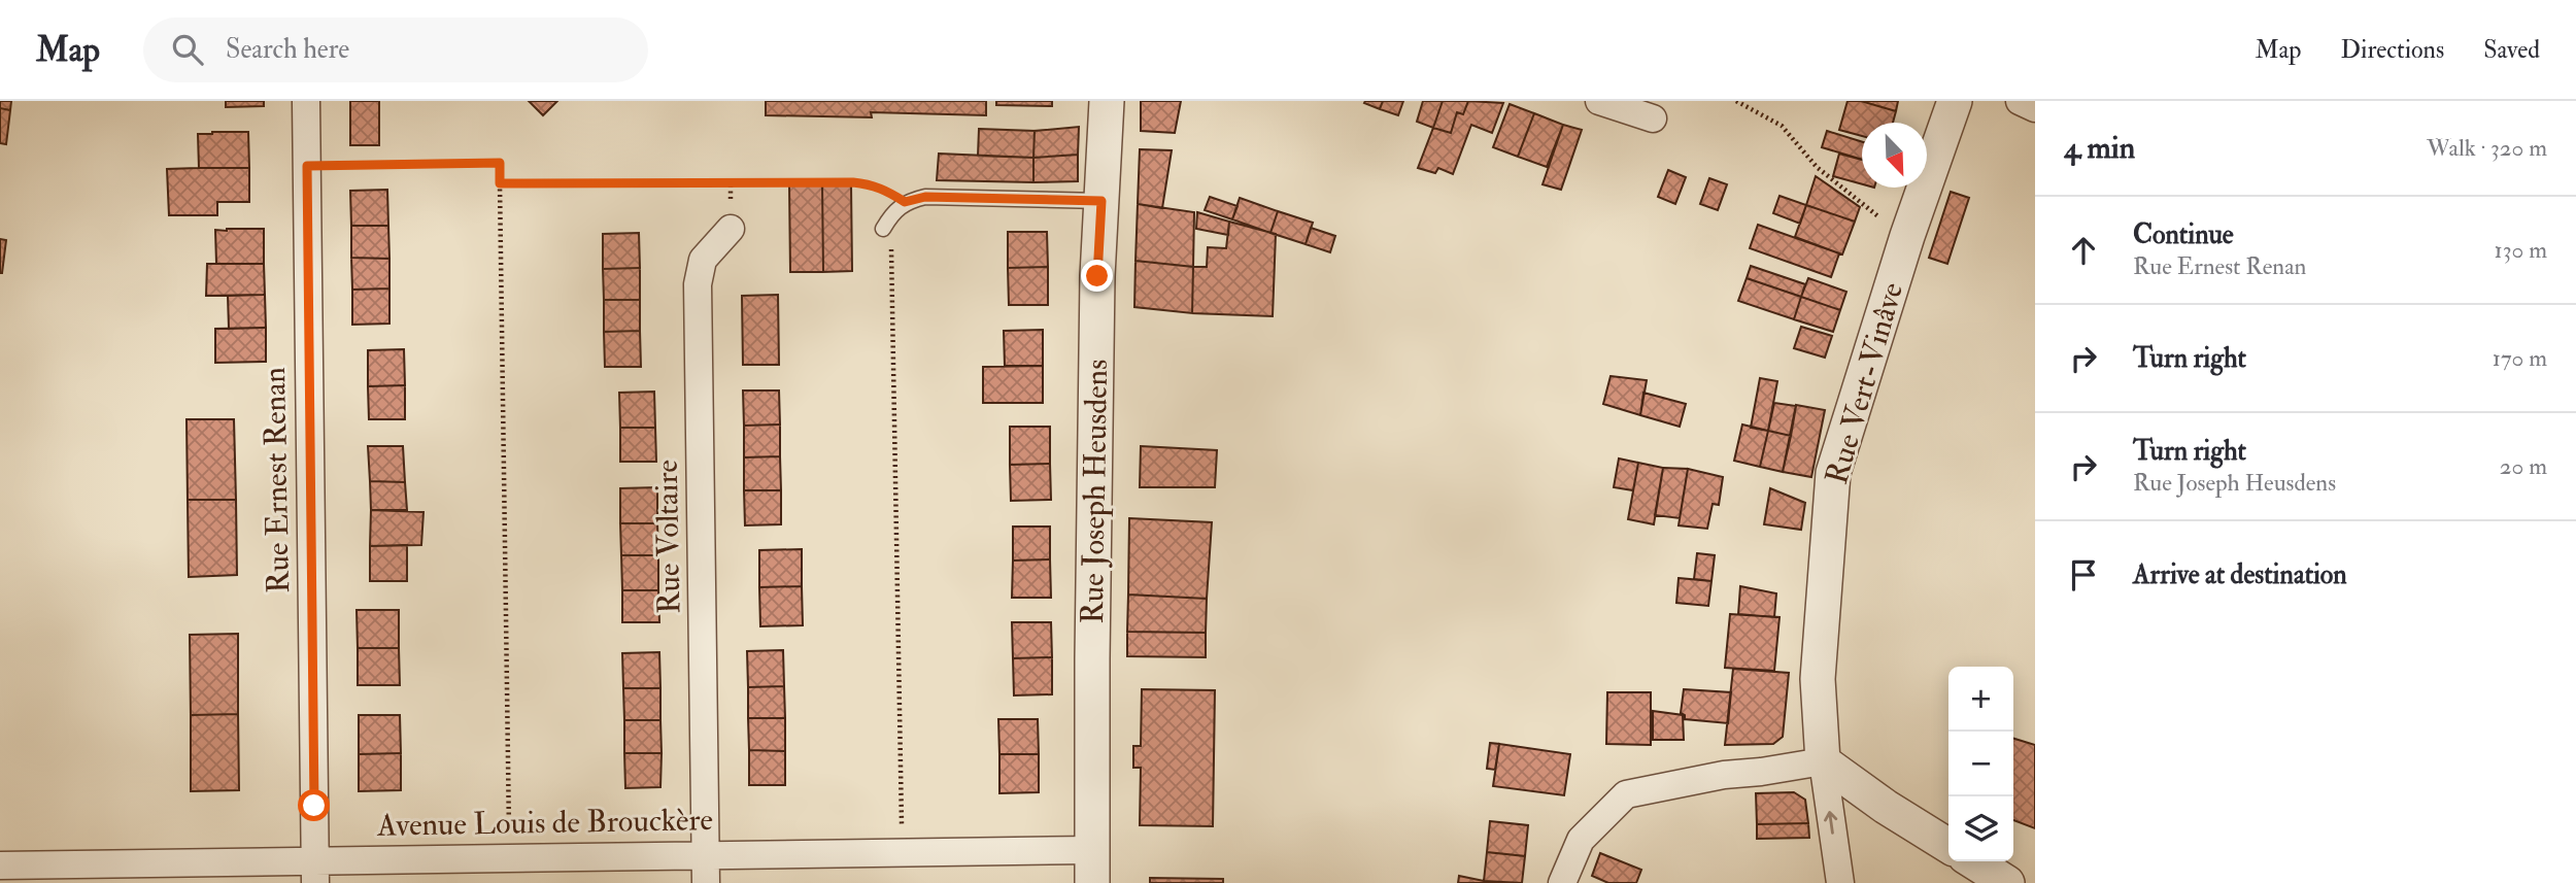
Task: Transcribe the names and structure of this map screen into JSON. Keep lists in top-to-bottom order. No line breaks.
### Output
{"streets":{"street":["Rue Vert-Vinâve","Rue Ernest Renan","Rue Joseph Heusdens","Rue Voltaire","Avenue Louis de Brouckère"]},"crossings":[["Rue Ernest Renan","Avenue Louis de Brouckère"],["Rue Joseph Heusdens","Avenue Louis de Brouckère"],["Rue Voltaire","Avenue Louis de Brouckère"]],"north":"bottom right","page":{"header":"Map","search":"Search here","nav":["Map","Directions","Saved"],"heading":["4 min","Walk · 320 m"],"list":[["Continue","Rue Ernest Renan","130 m"],["Turn right","170 m"],["Turn right","Rue Joseph Heusdens","20 m"],"Arrive at destination"],"map_buttons":["+","−"]}}
